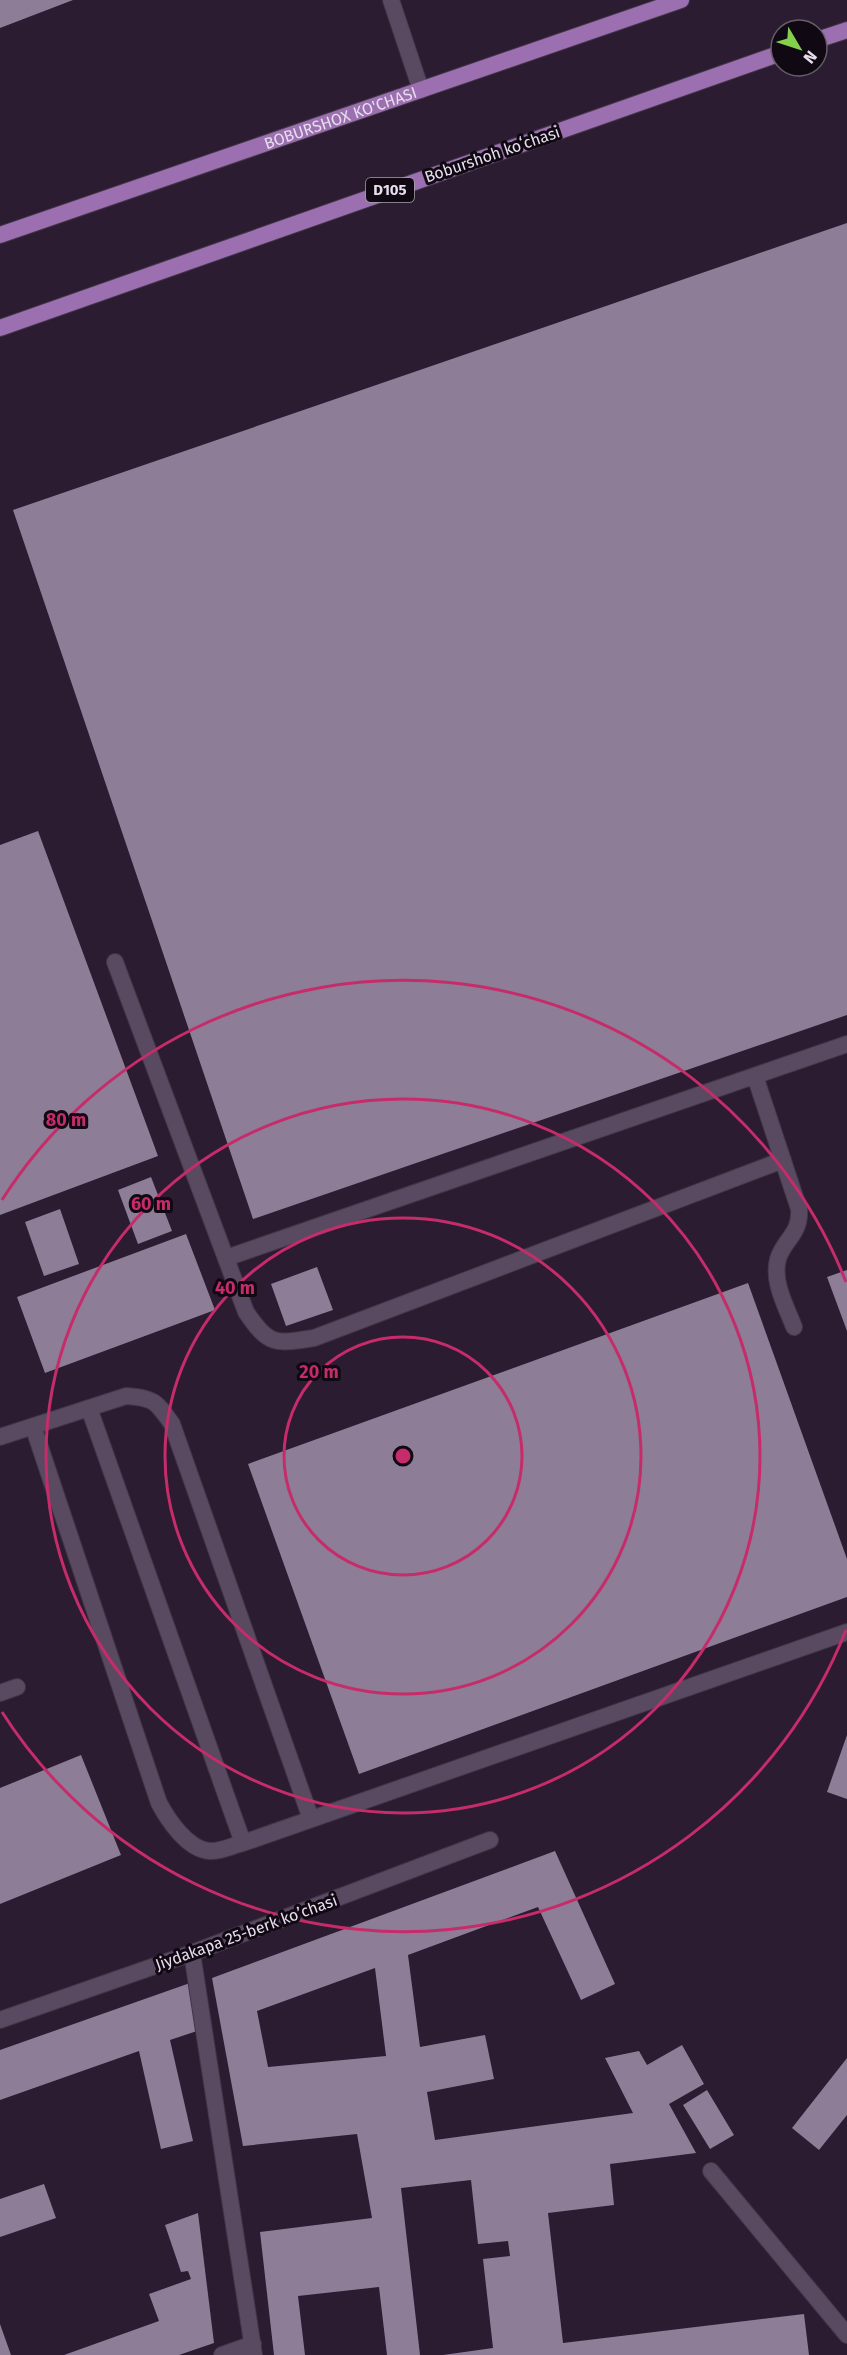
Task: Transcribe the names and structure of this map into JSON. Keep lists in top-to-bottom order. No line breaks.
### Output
{"streets":{"main road":["BOBURSHOX KO'CHASI","Boburshoh koʻchasi","D105"],"street":["Jiydakapa 25-berk koʼchasi"]},"north":"bottom right","rings":["80 m","60 m","40 m","20 m"]}
